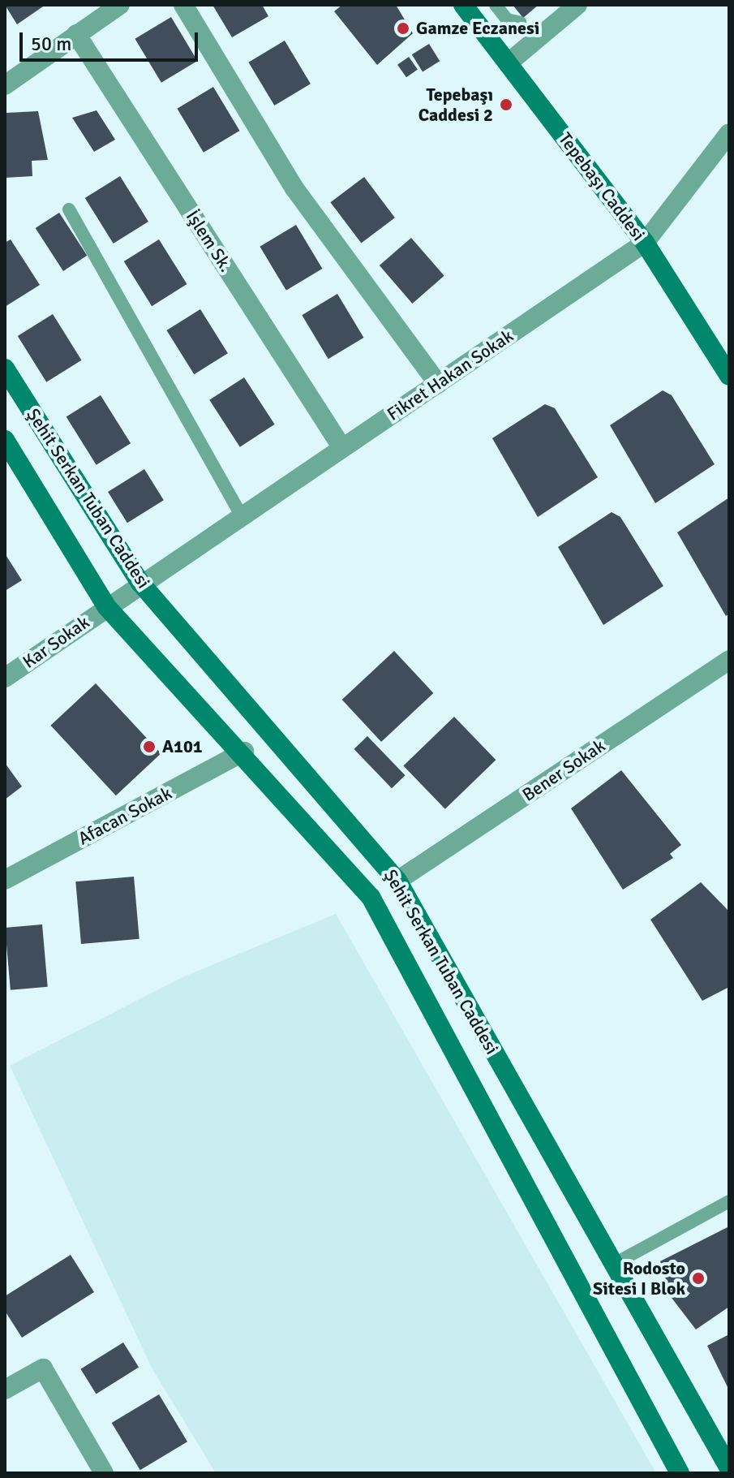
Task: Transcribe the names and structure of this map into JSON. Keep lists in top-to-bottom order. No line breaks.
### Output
{"streets":{"main road":["Tepebaşı Caddesi","Şehit Serkan Tuban Caddesi"],"street":["İşlem Sk.","Fikret Hakan Sokak","Kar Sokak","Bener Sokak","Afacan Sokak"]},"crossings":[["Tepebaşı Caddesi","Fikret Hakan Sokak"],["İşlem Sk.","Fikret Hakan Sokak"],["Fikret Hakan Sokak","Şehit Serkan Tuban Caddesi"],["Fikret Hakan Sokak","Kar Sokak"],["Şehit Serkan Tuban Caddesi","Kar Sokak"],["Şehit Serkan Tuban Caddesi","Bener Sokak"],["Şehit Serkan Tuban Caddesi","Afacan Sokak"]],"places":["Gamze Eczanesi","Tepebaşı Caddesi 2","A101","Rodosto Sitesi I Blok"],"scale_bar":"50 m"}
